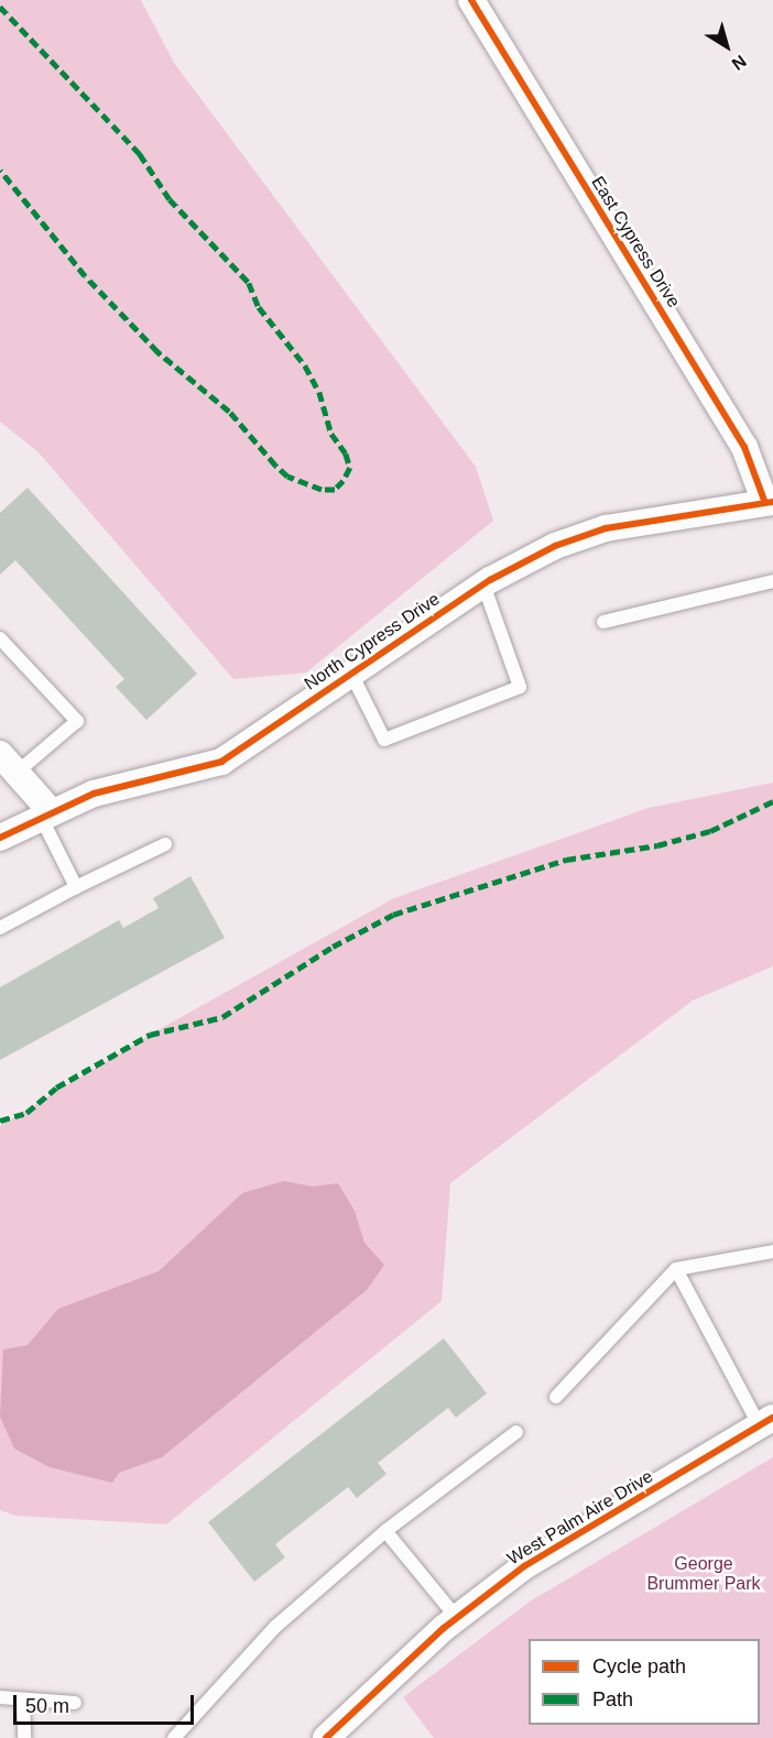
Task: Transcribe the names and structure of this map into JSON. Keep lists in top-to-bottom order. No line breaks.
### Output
{"streets":{"street":["East Cypress Drive","North Cypress Drive","West Palm Aire Drive"]},"crossings":[["East Cypress Drive","North Cypress Drive"]],"parks":["George Brummer Park"],"legend":["Cycle path","Path"],"scale_bar":"50 m","north":"bottom right"}
